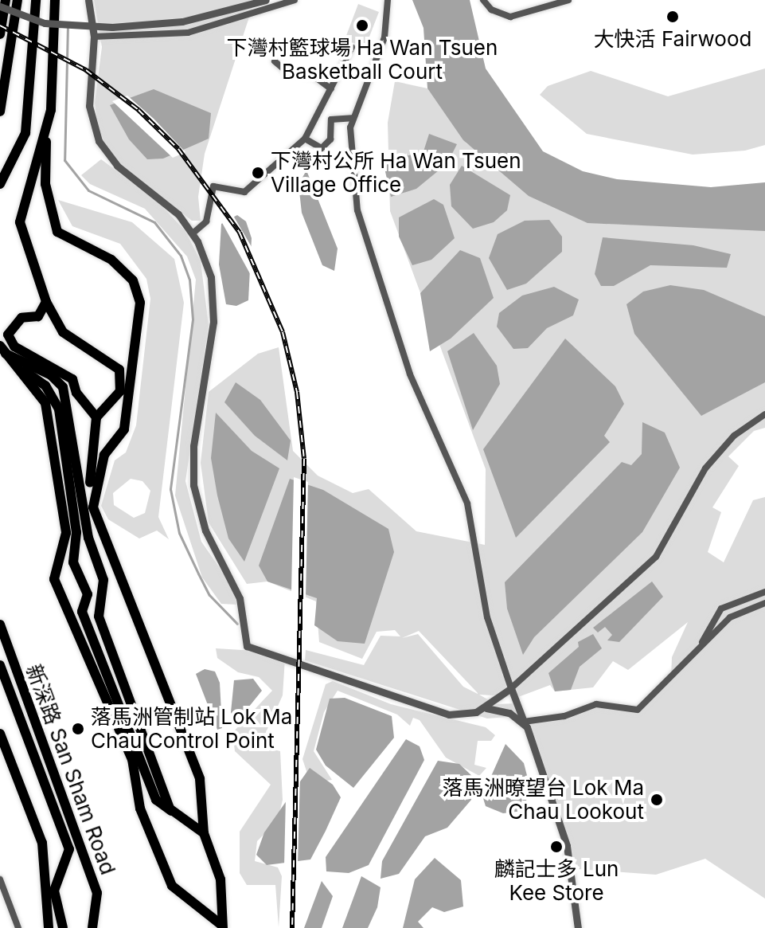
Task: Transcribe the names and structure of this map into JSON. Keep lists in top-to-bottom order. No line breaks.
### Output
{"streets":{"main road":["新深路 San Sham Road"]},"places":["大快活 Fairwood","下灣村籃球場 Ha Wan Tsuen Basketball Court","下灣村公所 Ha Wan Tsuen Village Office","落馬洲管制站 Lok Ma Chau Control Point","落馬洲暸望台 Lok Ma Chau Lookout","麟記士多 Lun Kee Store"]}
